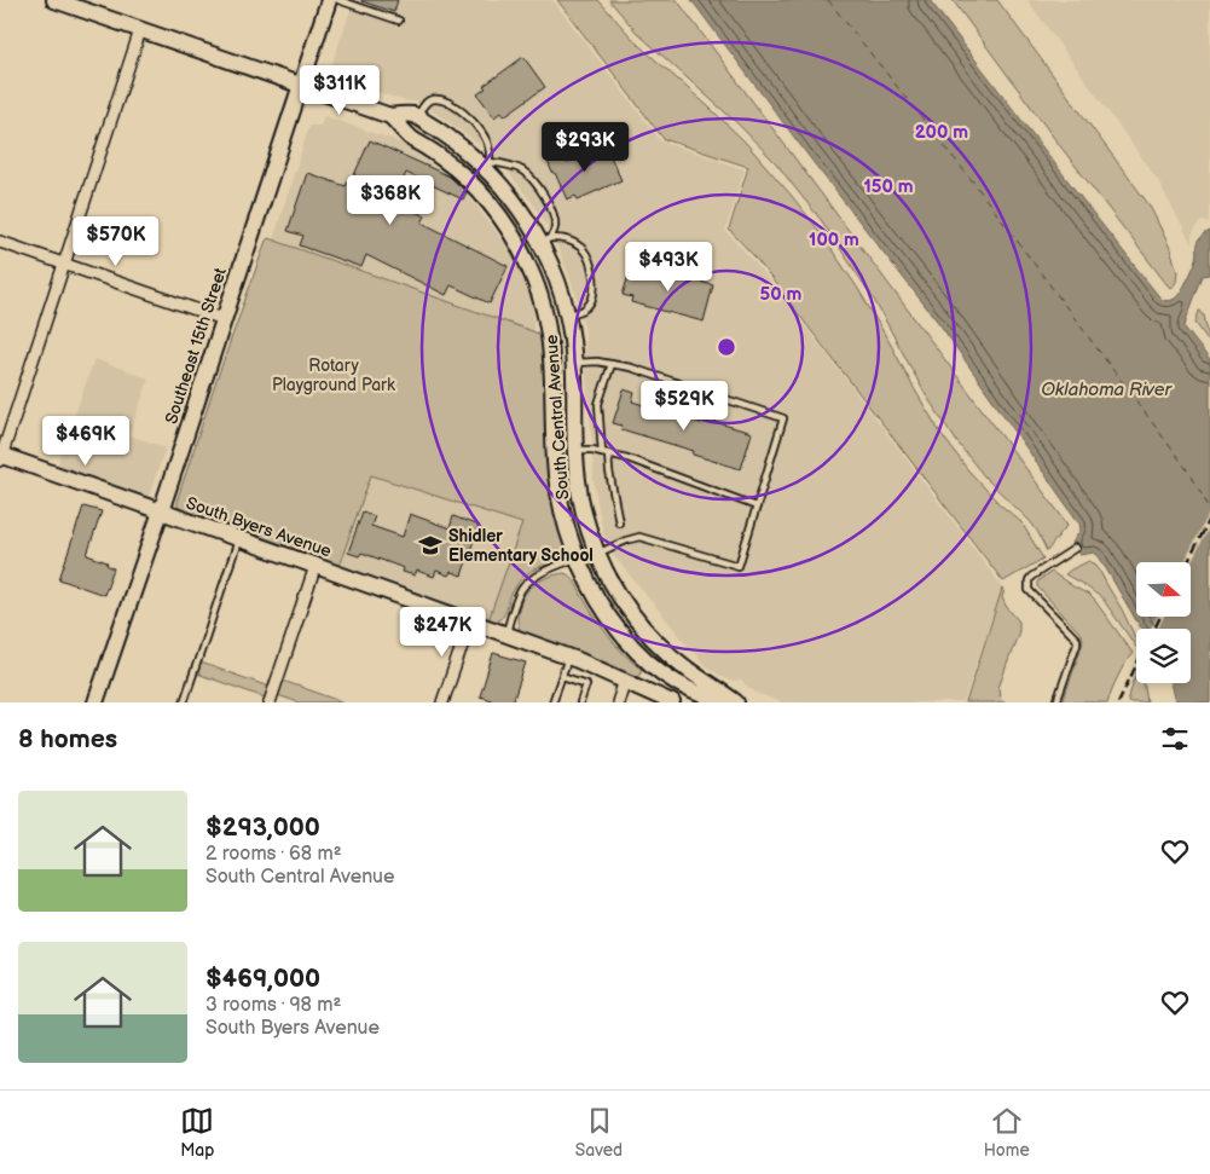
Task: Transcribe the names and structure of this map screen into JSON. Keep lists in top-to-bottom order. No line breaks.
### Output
{"streets":{"main road":["Southeast 15th Street","South Central Avenue","South Byers Avenue"]},"crossings":[["Southeast 15th Street","South Central Avenue"],["Southeast 15th Street","South Byers Avenue"]],"water":["Oklahoma River"],"parks":["Rotary Playground Park"],"places":{"school or university":["Shidler Elementary School"]},"north":"right","page":{"price":["$311K","$293K","$368K","$570K","$493K","$529K","$469K","$247K"],"heading":"8 homes","list":[{"name":"$293,000","note":"2 rooms · 68 m² · South Central Avenue"},{"name":"$469,000","note":"3 rooms · 98 m² · South Byers Avenue"}],"tabs":["Map","Saved","Home"]},"rings":["200 m","150 m","100 m","50 m"]}
